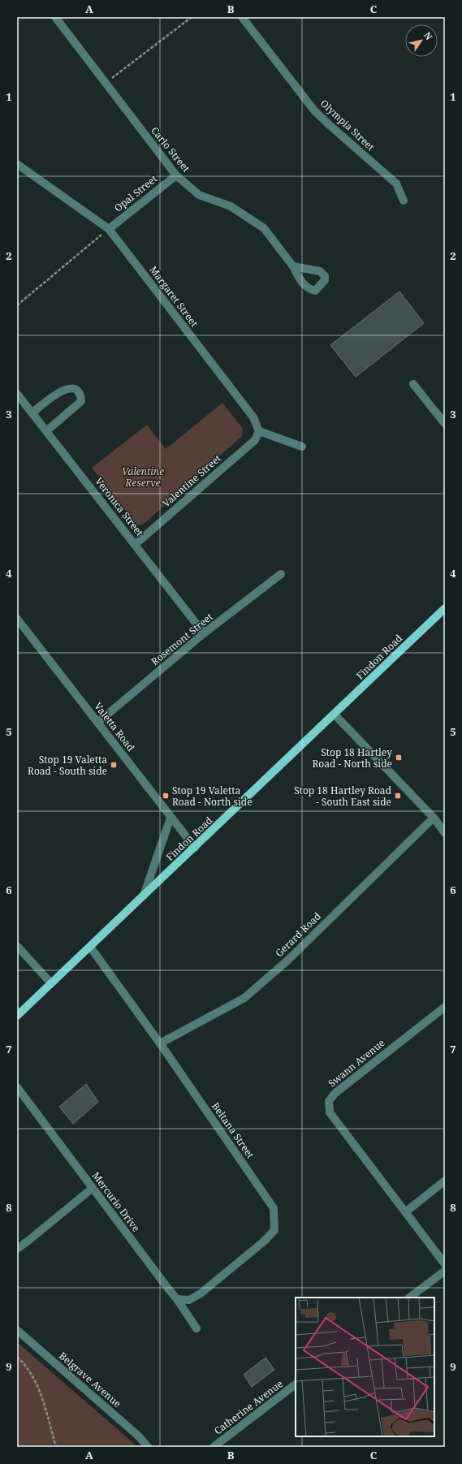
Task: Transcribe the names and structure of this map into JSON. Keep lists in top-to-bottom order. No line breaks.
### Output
{"streets":{"main road":["Findon Road"],"street":["Olympia Street","Carlo Street","Opal Street","Margaret Street","Valentine Street","Veronica Street","Rosemont Street","Valetta Road","Gerard Road","Swann Avenue","Beltana Street","Mercurio Drive","Belgrave Avenue","Catherine Avenue"]},"crossings":[["Carlo Street","Opal Street"],["Opal Street","Margaret Street"],["Margaret Street","Valentine Street"],["Valentine Street","Veronica Street"],["Veronica Street","Rosemont Street"],["Rosemont Street","Valetta Road"],["Findon Road","Valetta Road"],["Findon Road","Beltana Street"],["Gerard Road","Beltana Street"],["Beltana Street","Mercurio Drive"]],"parks":["Valentine Reserve"],"places":{"transit":["Stop 18 Hartley Road - North side","Stop 19 Valetta Road - South side","Stop 19 Valetta Road - North side","Stop 18 Hartley Road - South East side"]},"north":"top right","grid":{"columns":["A","B","C"],"rows":["1","2","3","4","5","6","7","8","9"]}}
